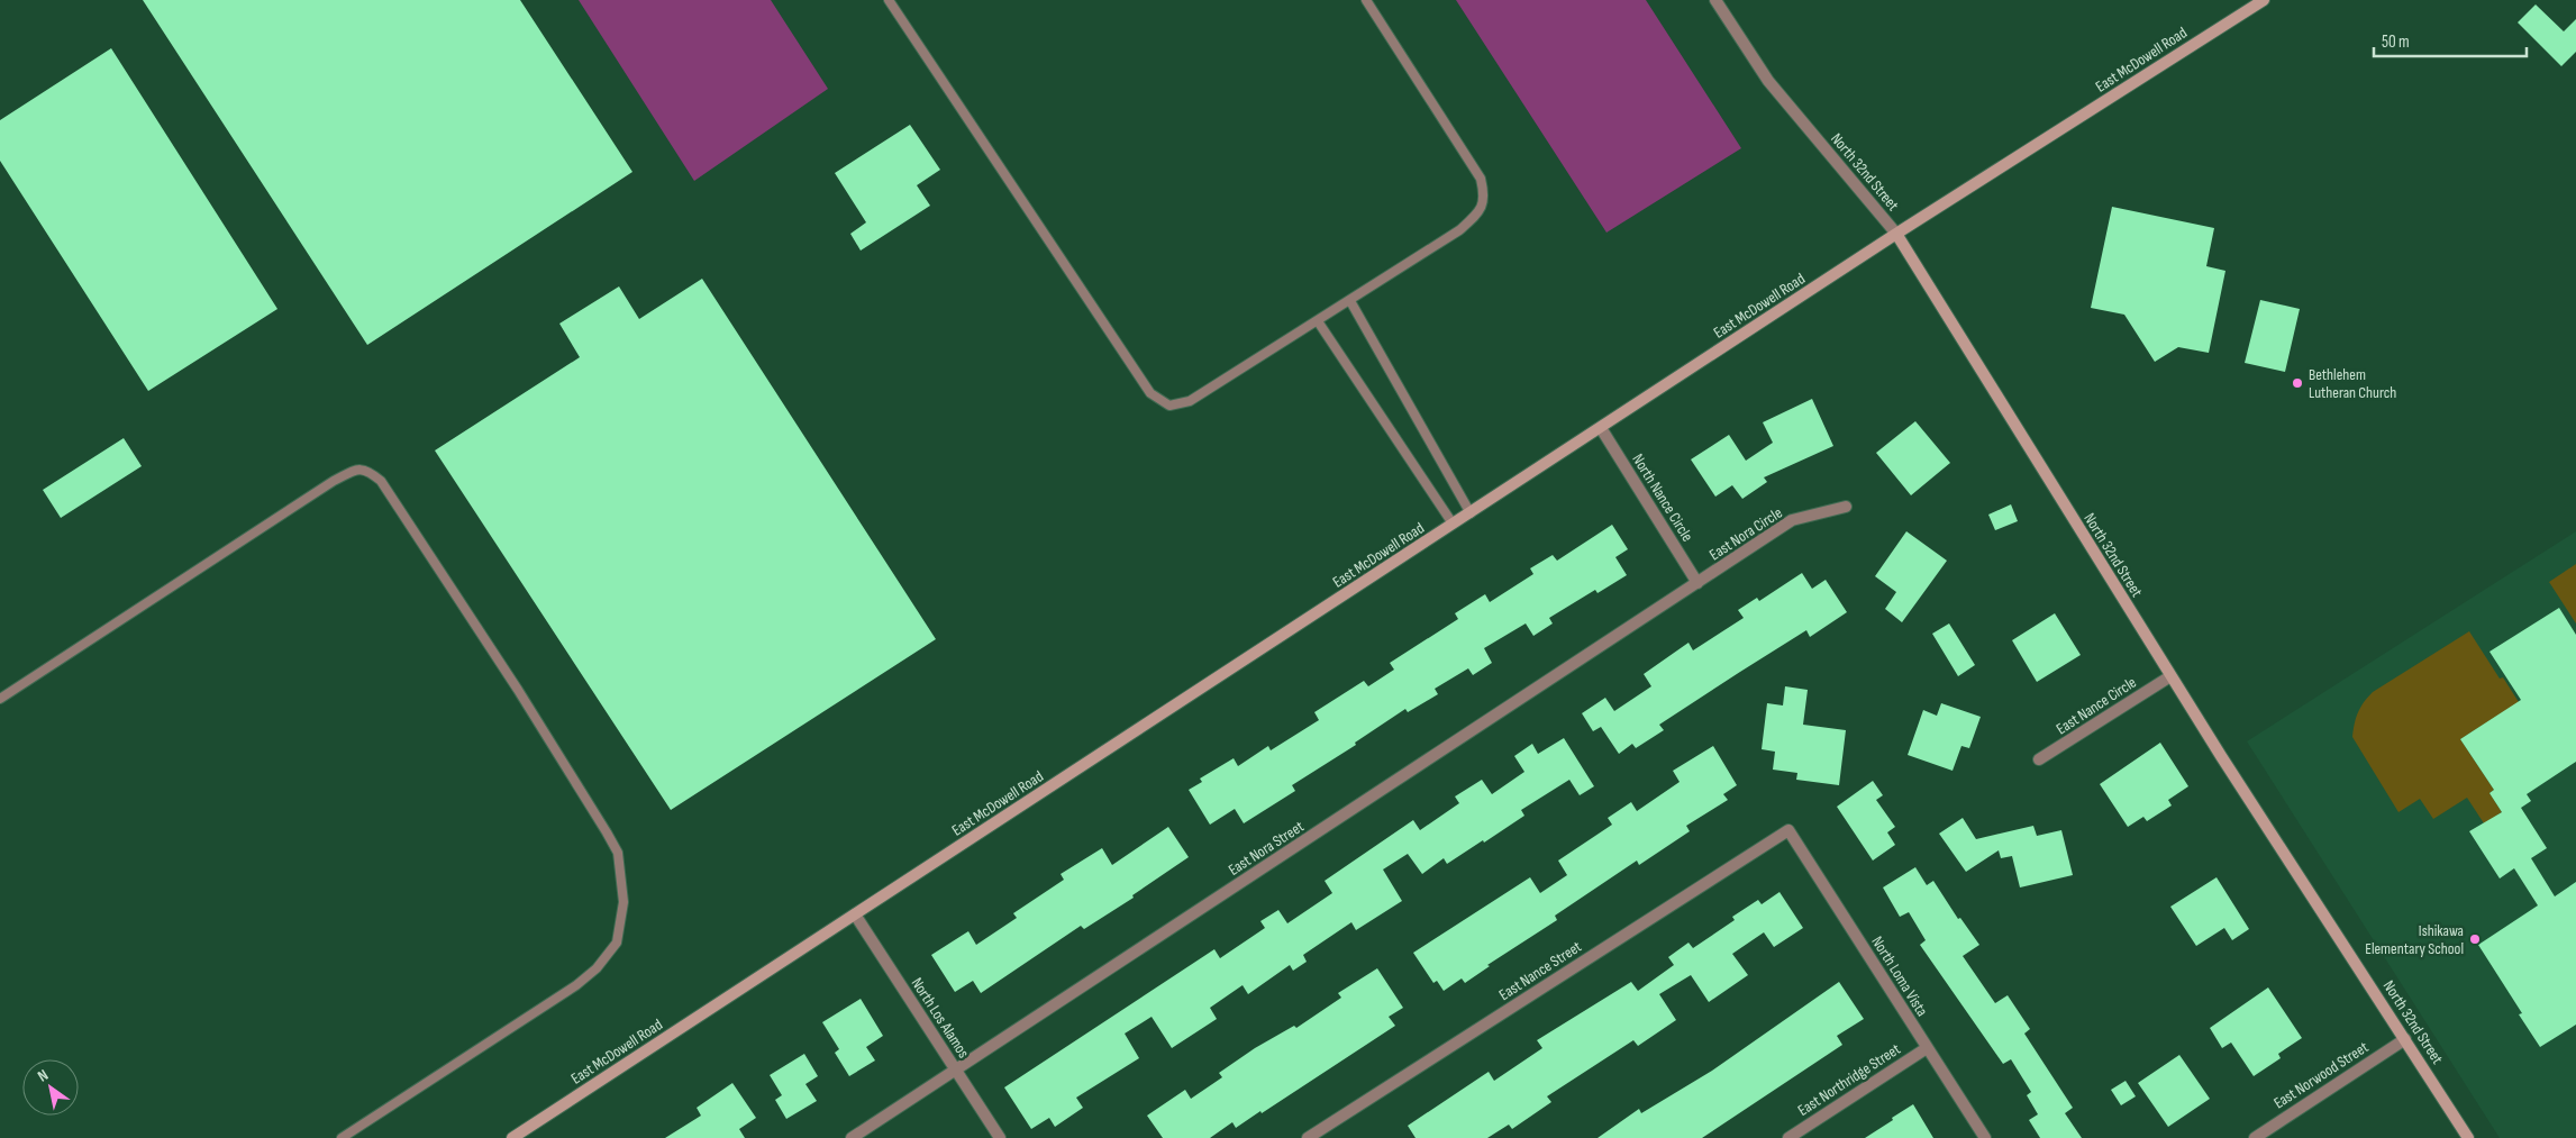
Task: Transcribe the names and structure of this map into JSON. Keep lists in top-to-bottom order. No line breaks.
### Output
{"streets":{"main road":["East McDowell Road","North 32nd Street"],"street":["North Nance Circle","East Nora Circle","East Nance Circle","East Nora Street","East Nance Street","North Loma Vista","North Los Alamos","East Norwood Street","East Northridge Street"]},"crossings":[["East McDowell Road","North 32nd Street"],["East McDowell Road","North Nance Circle"],["East McDowell Road","North Los Alamos"],["North 32nd Street","East Nance Circle"],["North 32nd Street","East Norwood Street"],["North Nance Circle","East Nora Circle"],["North Nance Circle","East Nora Street"],["East Nora Circle","East Nora Street"],["East Nora Street","North Los Alamos"],["East Nance Street","North Loma Vista"],["North Loma Vista","East Northridge Street"]],"places":["Bethlehem Lutheran Church","Ishikawa Elementary School"],"scale_bar":"50 m","north":"top left"}
